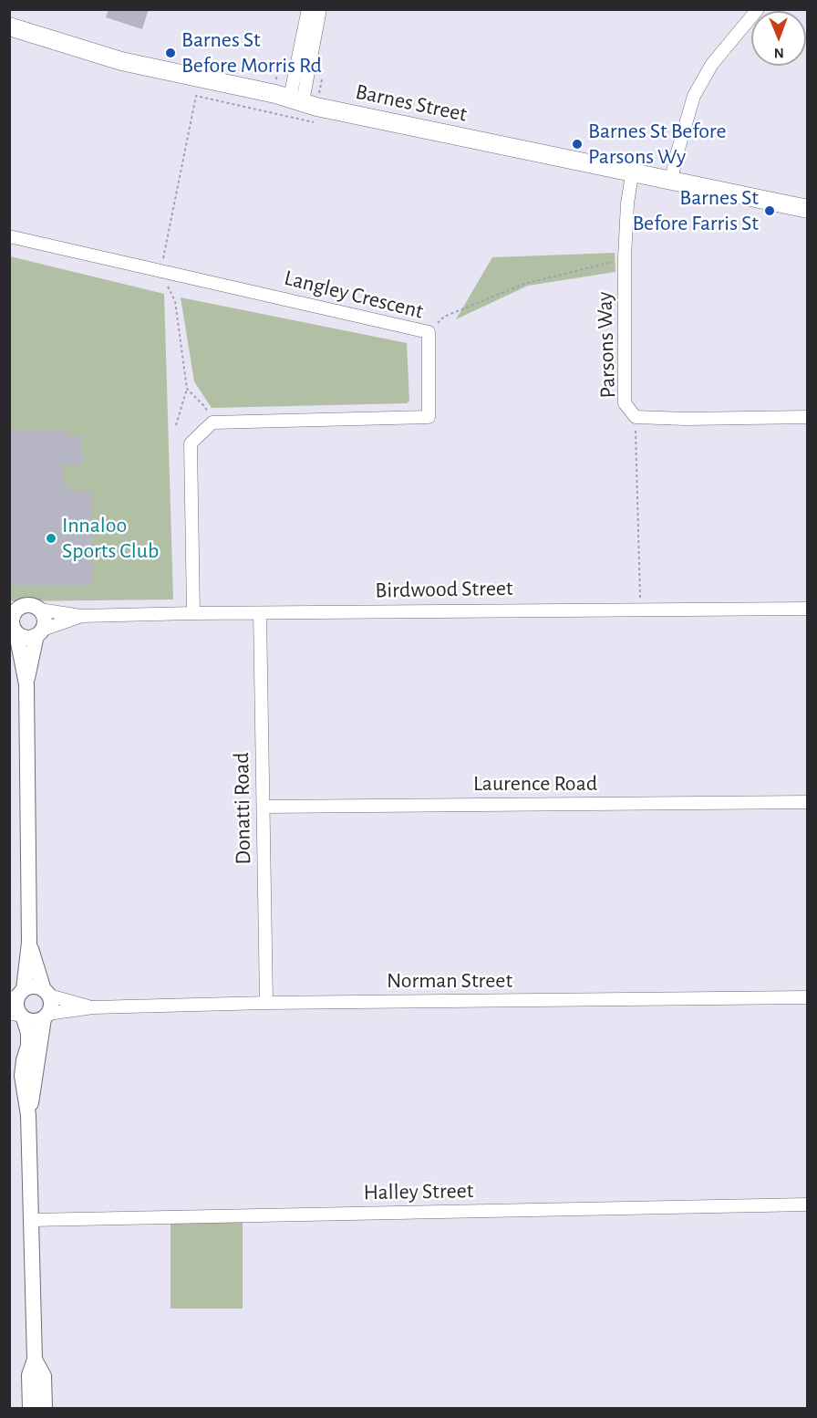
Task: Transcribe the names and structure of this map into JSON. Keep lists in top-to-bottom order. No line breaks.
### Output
{"streets":{"main road":["Barnes Street"],"street":["Langley Crescent","Parsons Way","Birdwood Street","Laurence Road","Donatti Road","Norman Street","Halley Street"]},"crossings":[["Barnes Street","Parsons Way"],["Birdwood Street","Donatti Road"],["Laurence Road","Donatti Road"],["Donatti Road","Norman Street"]],"places":["Barnes St Before Morris Rd","Barnes St Before Parsons Wy","Barnes St Before Farris St","Innaloo Sports Club"],"north":"bottom"}
